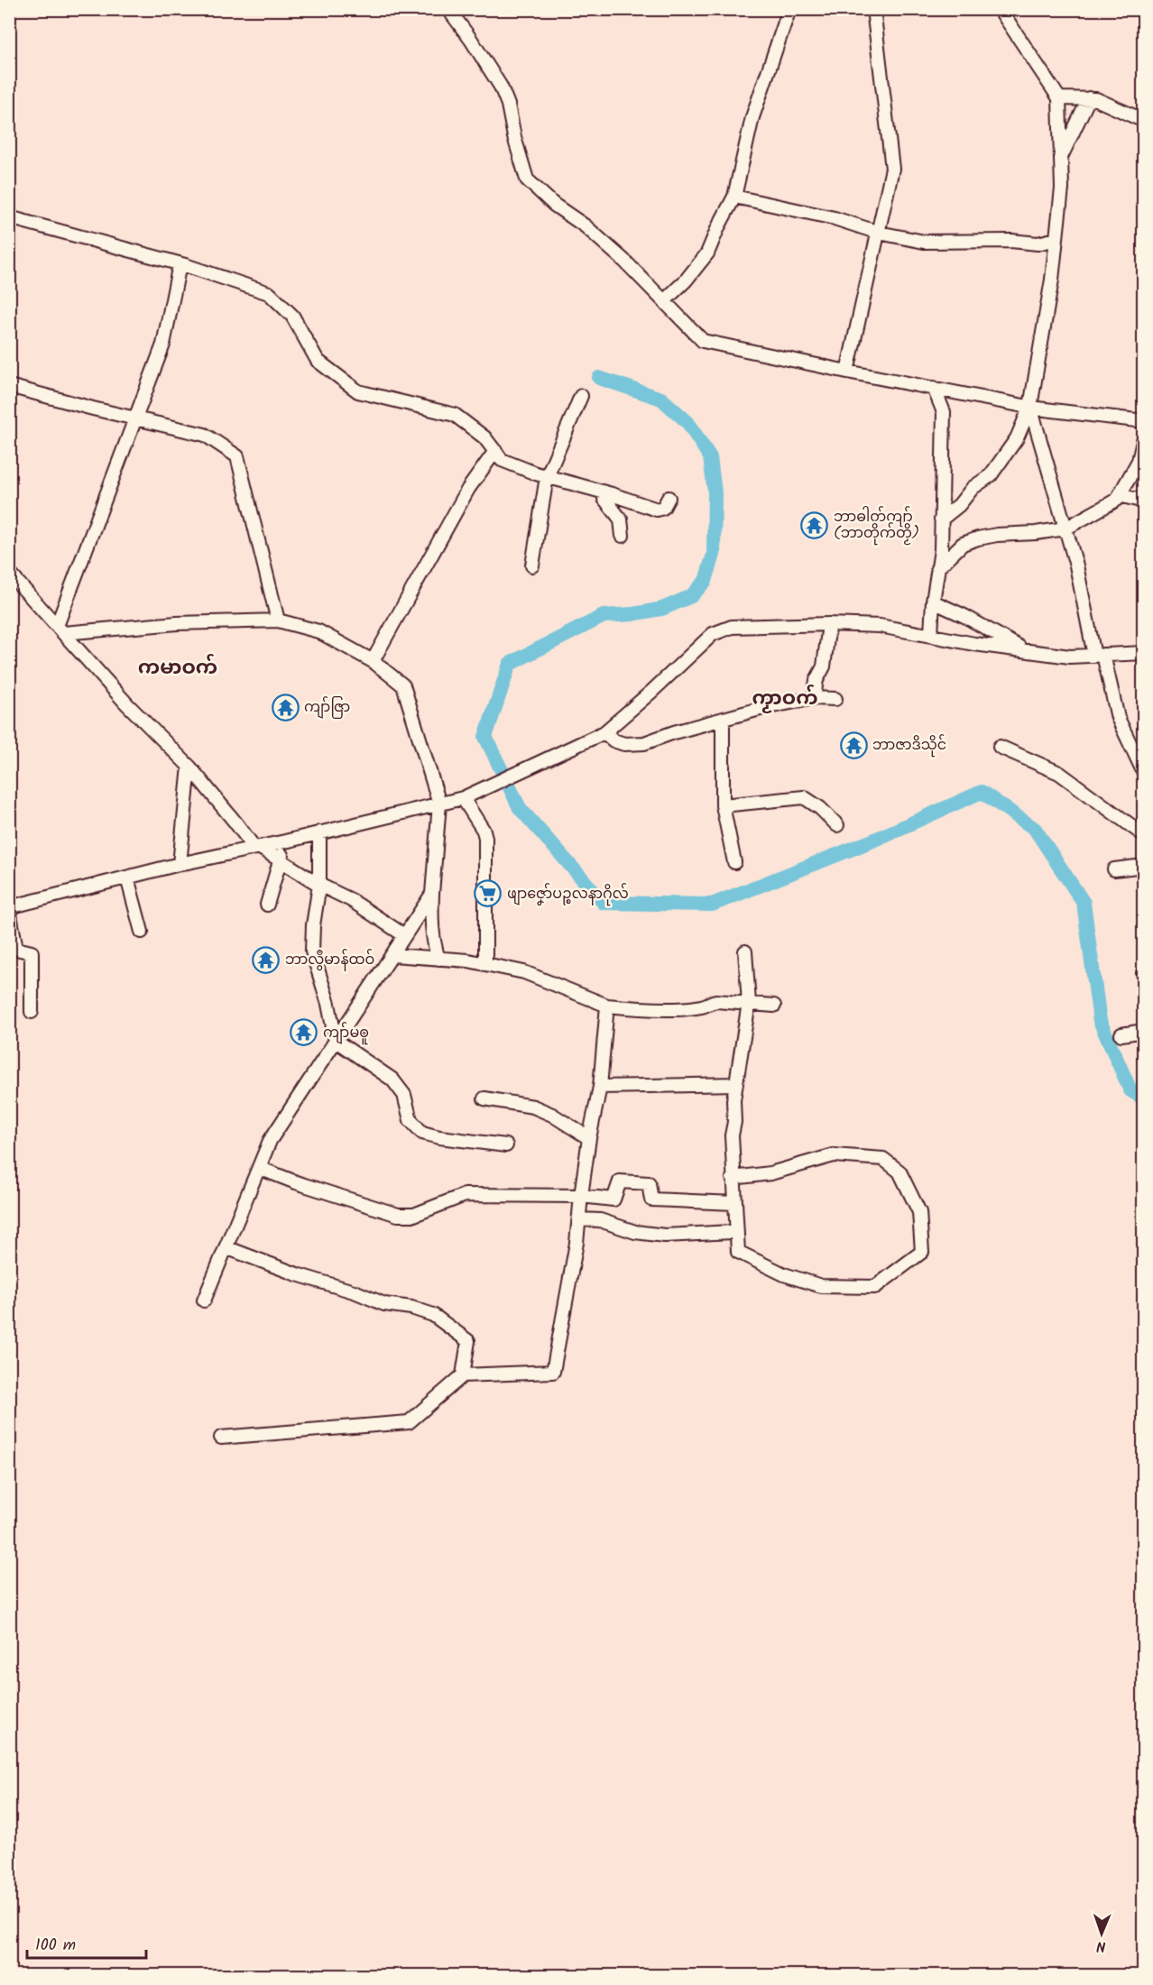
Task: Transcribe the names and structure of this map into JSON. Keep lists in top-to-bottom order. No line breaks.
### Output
{"districts":["ကမာဝက်","ကၟာဝက်"],"places":{"temple":["ဘာဓါတ်ကျာ် (ဘာတိုက်တၟိ)","ကျာ်ဇြာ","ဘာဇာဒိသိုင်","ဘာလွဳမာန်ထဝ်","ကျာ်မၜူ"],"supermarket":["ဖျာဇၞော်ပဉ္စလနာဂိုလ်"]},"scale_bar":"100 m","north":"bottom"}
